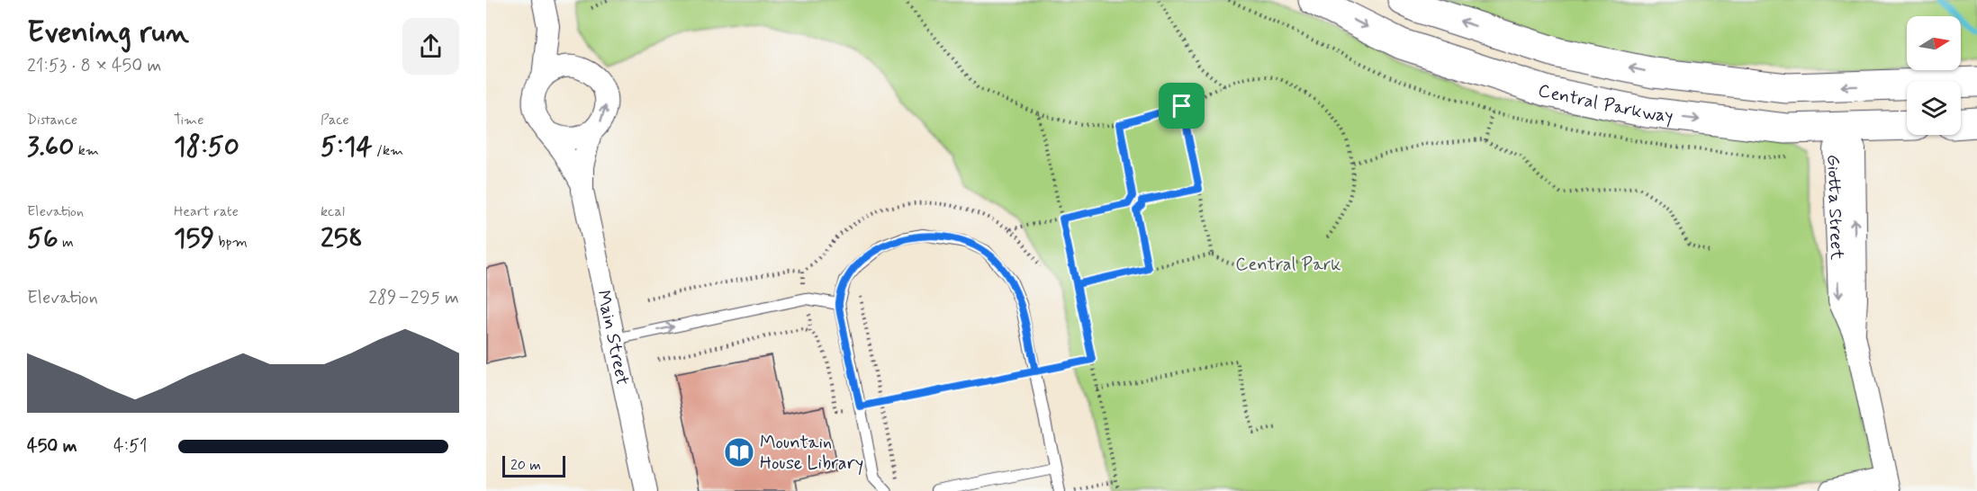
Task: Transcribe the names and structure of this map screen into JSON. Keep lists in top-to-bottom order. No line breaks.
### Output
{"streets":{"main road":["Central Parkway"],"street":["Giotta Street","Main Street"]},"crossings":[["Central Parkway","Giotta Street"]],"parks":["Central Park"],"places":{"library":["Mountain House Library"]},"scale_bar":"20 m","north":"right","page":{"heading":["Evening run","21:53 · 8 × 450 m"],"stats":[["Distance","3.60 km"],["Time","18:50"],["Pace","5:14 /km"],["Elevation","56 m"],["Heart rate","159 bpm"],["kcal","258"]],"chart":["Elevation","289–295 m"],"list":[{"name":"450 m","note":"4:51"}],"scale":"20 m"}}
